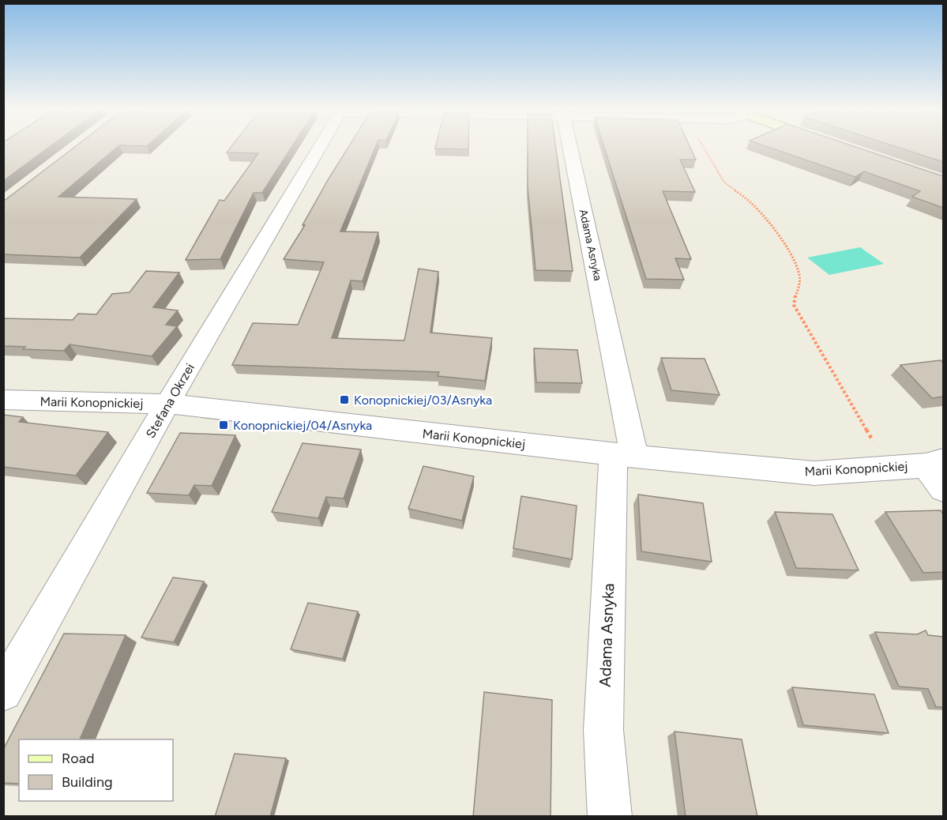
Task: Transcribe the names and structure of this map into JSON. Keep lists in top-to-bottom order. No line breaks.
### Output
{"streets":{"street":["Adama Asnyka","Stefana Okrzei","Marii Konopnickiej"]},"crossings":[["Adama Asnyka","Marii Konopnickiej"],["Stefana Okrzei","Marii Konopnickiej"]],"places":{"transit":["Konopnickiej/03/Asnyka","Konopnickiej/04/Asnyka"]},"legend":["Road","Building"]}
